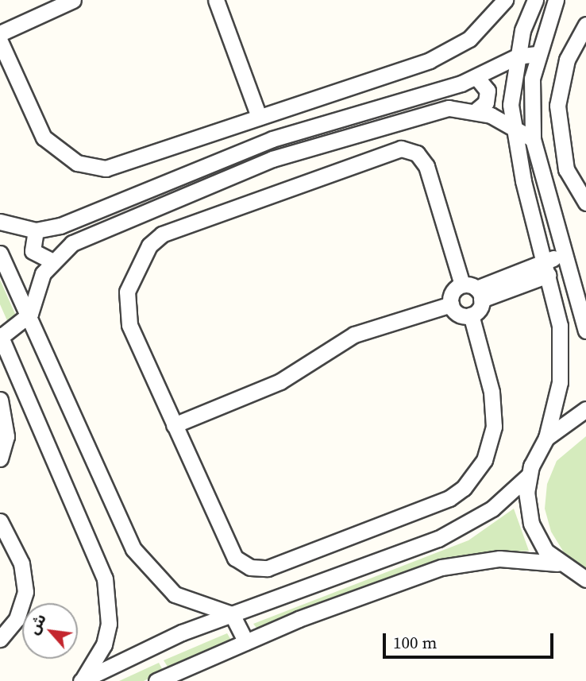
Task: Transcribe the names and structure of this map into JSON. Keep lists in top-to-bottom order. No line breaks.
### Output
{"scale_bar":"100 m","north":"top left"}
